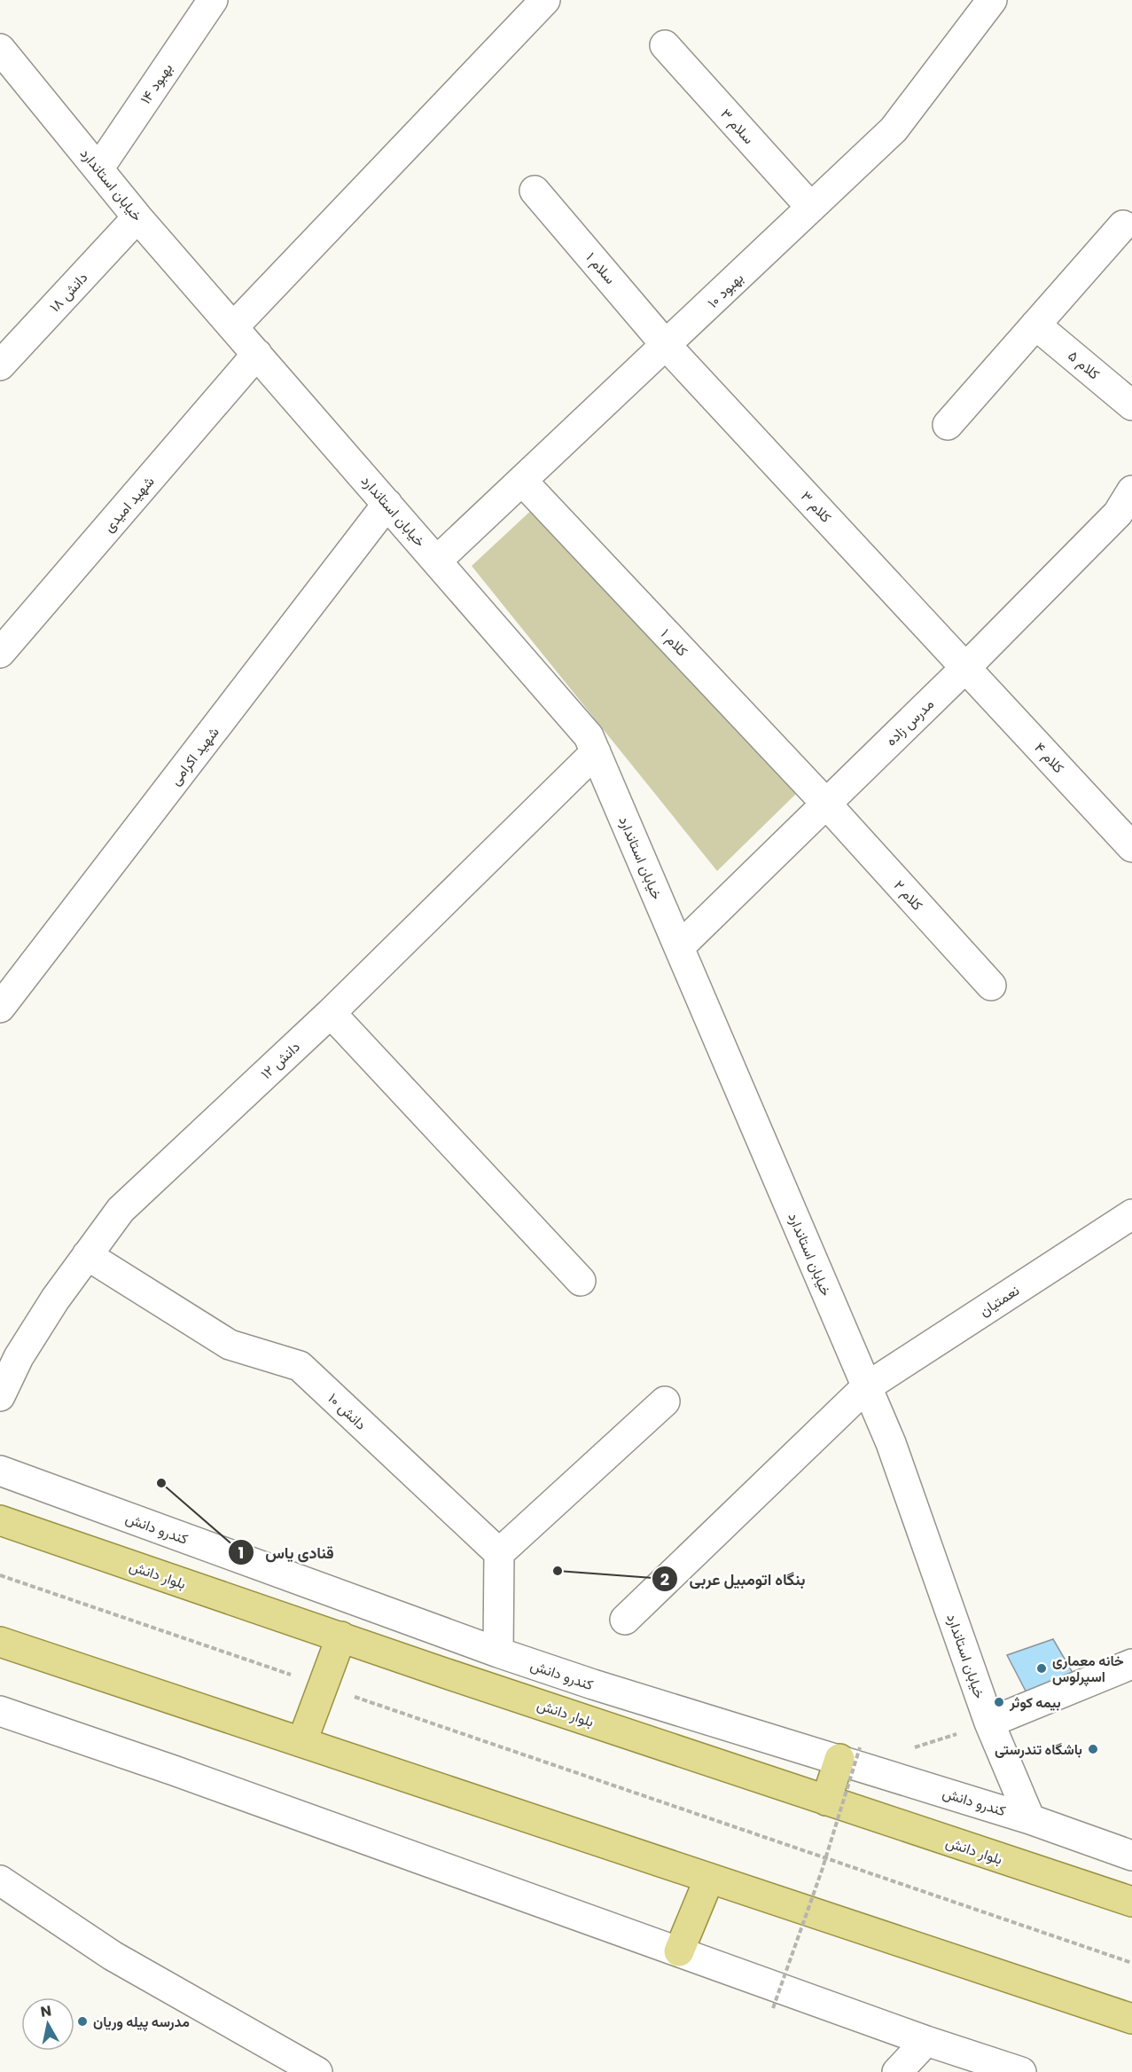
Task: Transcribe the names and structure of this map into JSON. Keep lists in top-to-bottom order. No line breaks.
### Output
{"streets":{"main road":["بلوار دانش"],"street":["بهبود ۱۴","سلام ۳","خیابان استاندارد","سلام ۱","بهبود ۱۰","دانش ۱۸","کلام ۵","شهید امیدی","کلام ۳","کلام ۱","مدرس زاده","شهید اکرامی","کلام ۴","کلام ۲","دانش ۱۲","نعمتیان","دانش ۱۰","کندرو دانش"]},"crossings":[["بهبود ۱۴","خیابان استاندارد"],["سلام ۳","بهبود ۱۰"],["خیابان استاندارد","بهبود ۱۰"],["خیابان استاندارد","دانش ۱۸"],["خیابان استاندارد","شهید امیدی"],["خیابان استاندارد","مدرس زاده"],["خیابان استاندارد","شهید اکرامی"],["خیابان استاندارد","دانش ۱۲"],["خیابان استاندارد","نعمتیان"],["خیابان استاندارد","کندرو دانش"],["سلام ۱","بهبود ۱۰"],["سلام ۱","کلام ۳"],["بهبود ۱۰","کلام ۳"],["بهبود ۱۰","کلام ۱"],["کلام ۳","مدرس زاده"],["کلام ۳","کلام ۴"],["کلام ۱","مدرس زاده"],["کلام ۱","کلام ۲"],["مدرس زاده","کلام ۴"],["مدرس زاده","کلام ۲"],["دانش ۱۲","دانش ۱۰"]],"places":["قنادی یاس","بنگاه اتومبیل عربی","خانه معماری اسپرلوس","بیمه کوثر","باشگاه تندرستی","مدرسه پیله وریان"],"north":"top"}
